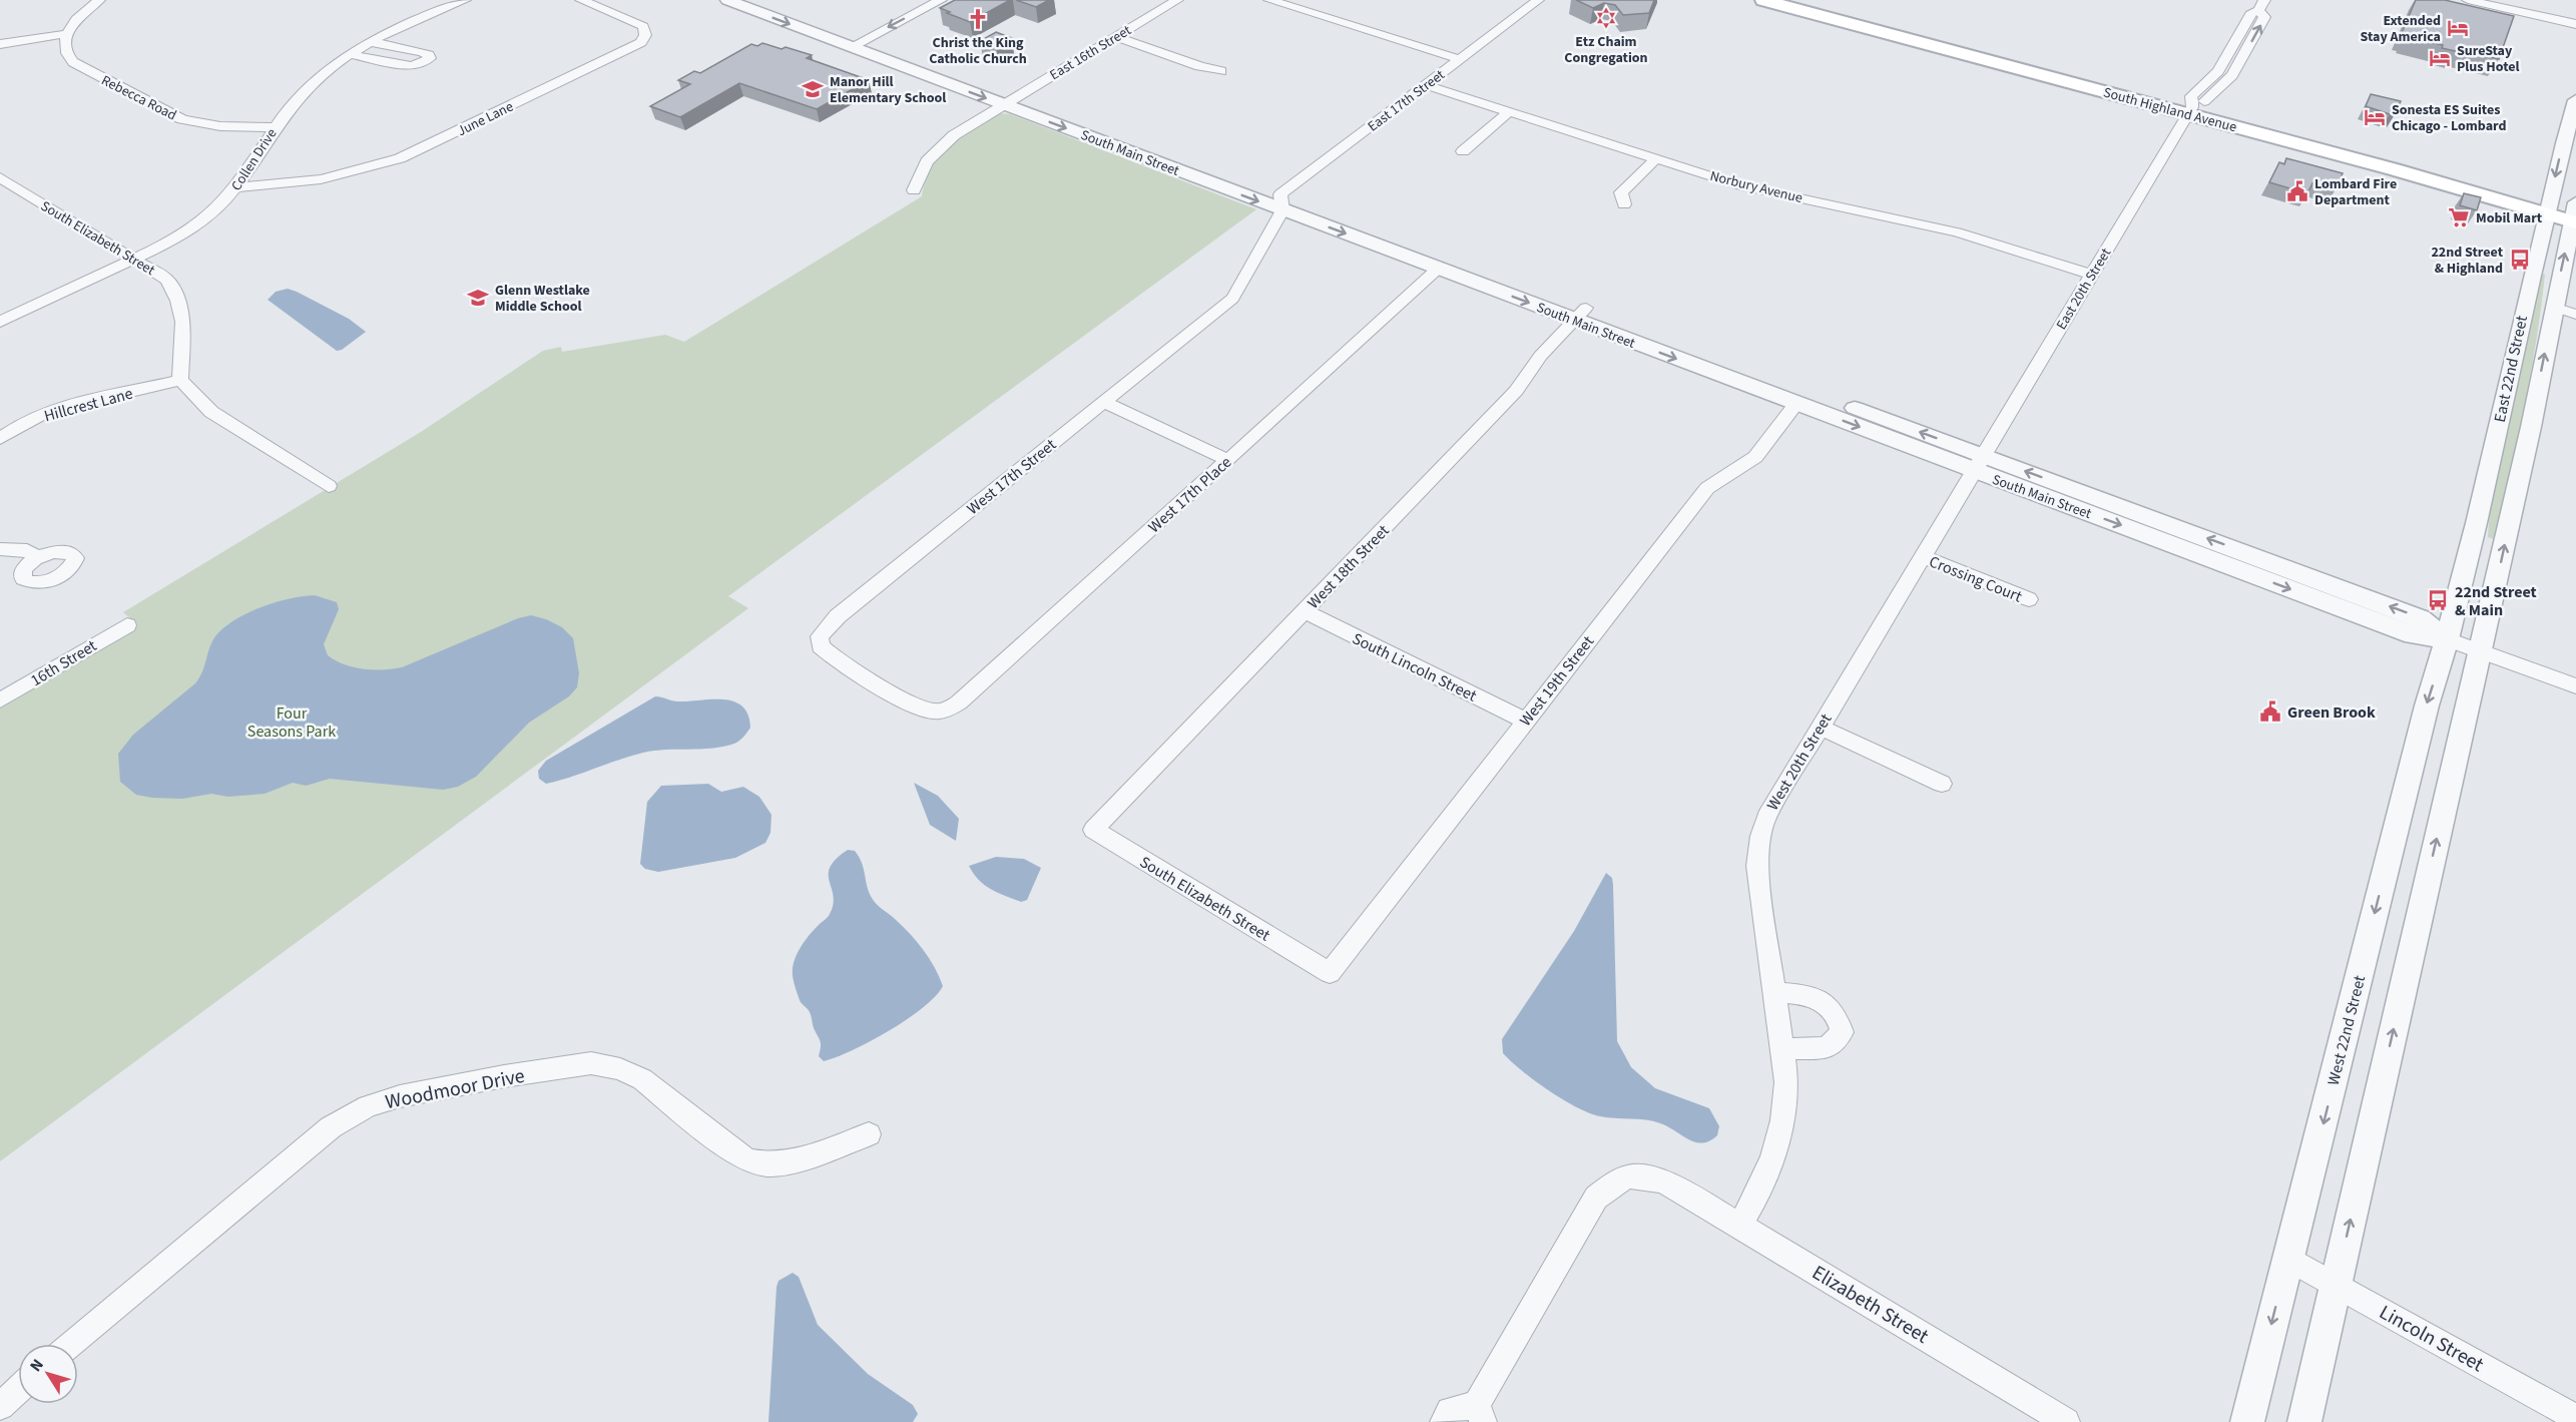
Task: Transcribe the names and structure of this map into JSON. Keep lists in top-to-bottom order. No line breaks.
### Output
{"streets":{"main road":["South Highland Avenue"],"street":["East 16th Street","Rebecca Road","East 17th Street","June Lane","South Main Street","Collen Drive","Norbury Avenue","South Elizabeth Street","East 20th Street","East 22nd Street","Hillcrest Lane","West 17th Street","West 17th Place","West 18th Street","Crossing Court","16th Street","South Lincoln Street","West 19th Street","West 20th Street","West 22nd Street","Woodmoor Drive","Elizabeth Street","Lincoln Street"]},"crossings":[["East 16th Street","South Main Street"],["Rebecca Road","Collen Drive"],["East 17th Street","South Main Street"],["East 17th Street","Norbury Avenue"],["East 17th Street","West 17th Street"],["South Highland Avenue","East 20th Street"],["South Highland Avenue","East 22nd Street"],["June Lane","Collen Drive"],["South Main Street","East 20th Street"],["South Main Street","East 22nd Street"],["South Main Street","West 17th Street"],["South Main Street","West 17th Place"],["South Main Street","West 18th Street"],["South Main Street","West 19th Street"],["South Main Street","West 20th Street"],["South Main Street","West 22nd Street"],["Collen Drive","South Elizabeth Street"],["Norbury Avenue","East 20th Street"],["South Elizabeth Street","Hillcrest Lane"],["South Elizabeth Street","West 18th Street"],["South Elizabeth Street","West 19th Street"],["East 20th Street","West 20th Street"],["East 22nd Street","West 22nd Street"],["West 17th Street","West 17th Place"],["West 18th Street","South Lincoln Street"],["Crossing Court","West 20th Street"],["South Lincoln Street","West 19th Street"],["West 20th Street","Elizabeth Street"],["West 22nd Street","Lincoln Street"]],"parks":["Four Seasons Park"],"places":{"synagogue":["Etz Chaim Congregation"],"church":["Christ the King Catholic Church"],"hotel":["Extended Stay America","SureStay Plus Hotel","Sonesta ES Suites Chicago - Lombard"],"school or university":["Manor Hill Elementary School","Glenn Westlake Middle School"],"public building":["Lombard Fire Department","Green Brook"],"supermarket":["Mobil Mart"],"bus stop":["22nd Street & Highland","22nd Street & Main"]},"north":"top left"}
